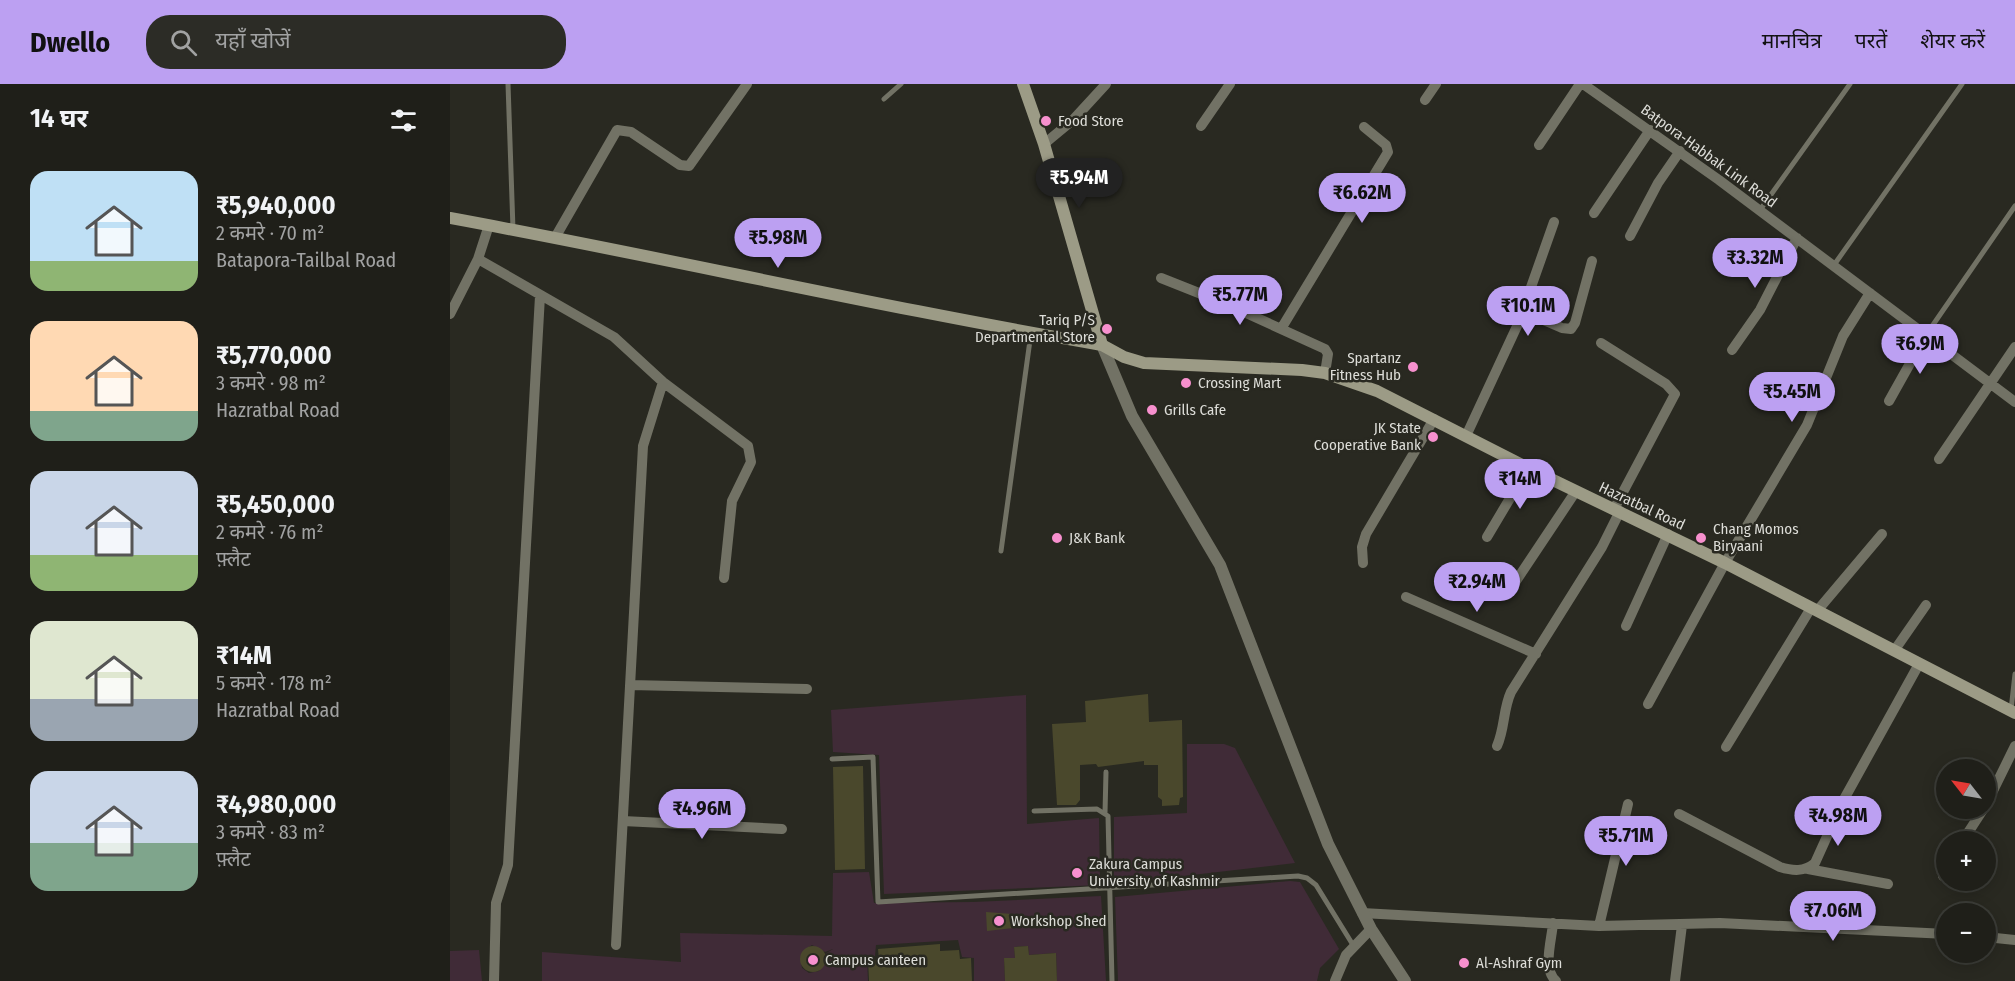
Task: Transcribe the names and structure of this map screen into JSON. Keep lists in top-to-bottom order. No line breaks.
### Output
{"streets":{"main road":["Hazratbal Road"],"street":["Batpora-Habbak Link Road"]},"places":["Food Store","Tariq P/S Departmental Store","Spartanz Fitness Hub","Crossing Mart","Grills Cafe","JK State Cooperative Bank","J&K Bank","Chang Momos Biryaani","Zakura Campus University of Kashmir","Workshop Shed","Campus canteen","Al-Ashraf Gym"],"north":"top left","page":{"header":"Dwello","search":"यहाँ खोजें","nav":["मानचित्र","परतें","शेयर करें"],"heading":"14 घर","list":[{"name":"₹5,940,000","note":"2 कमरे · 70 m² · Batapora-Tailbal Road"},{"name":"₹5,770,000","note":"3 कमरे · 98 m² · Hazratbal Road"},{"name":"₹5,450,000","note":"2 कमरे · 76 m² · फ़्लैट"},{"name":"₹14M","note":"5 कमरे · 178 m² · Hazratbal Road"},{"name":"₹4,980,000","note":"3 कमरे · 83 m² · फ़्लैट"}],"price":["₹5.94M","₹6.62M","₹5.98M","₹3.32M","₹5.77M","₹10.1M","₹6.9M","₹5.45M","₹14M","₹2.94M","₹4.96M","₹4.98M","₹5.71M","₹7.06M"],"map_buttons":["+","−"]}}
